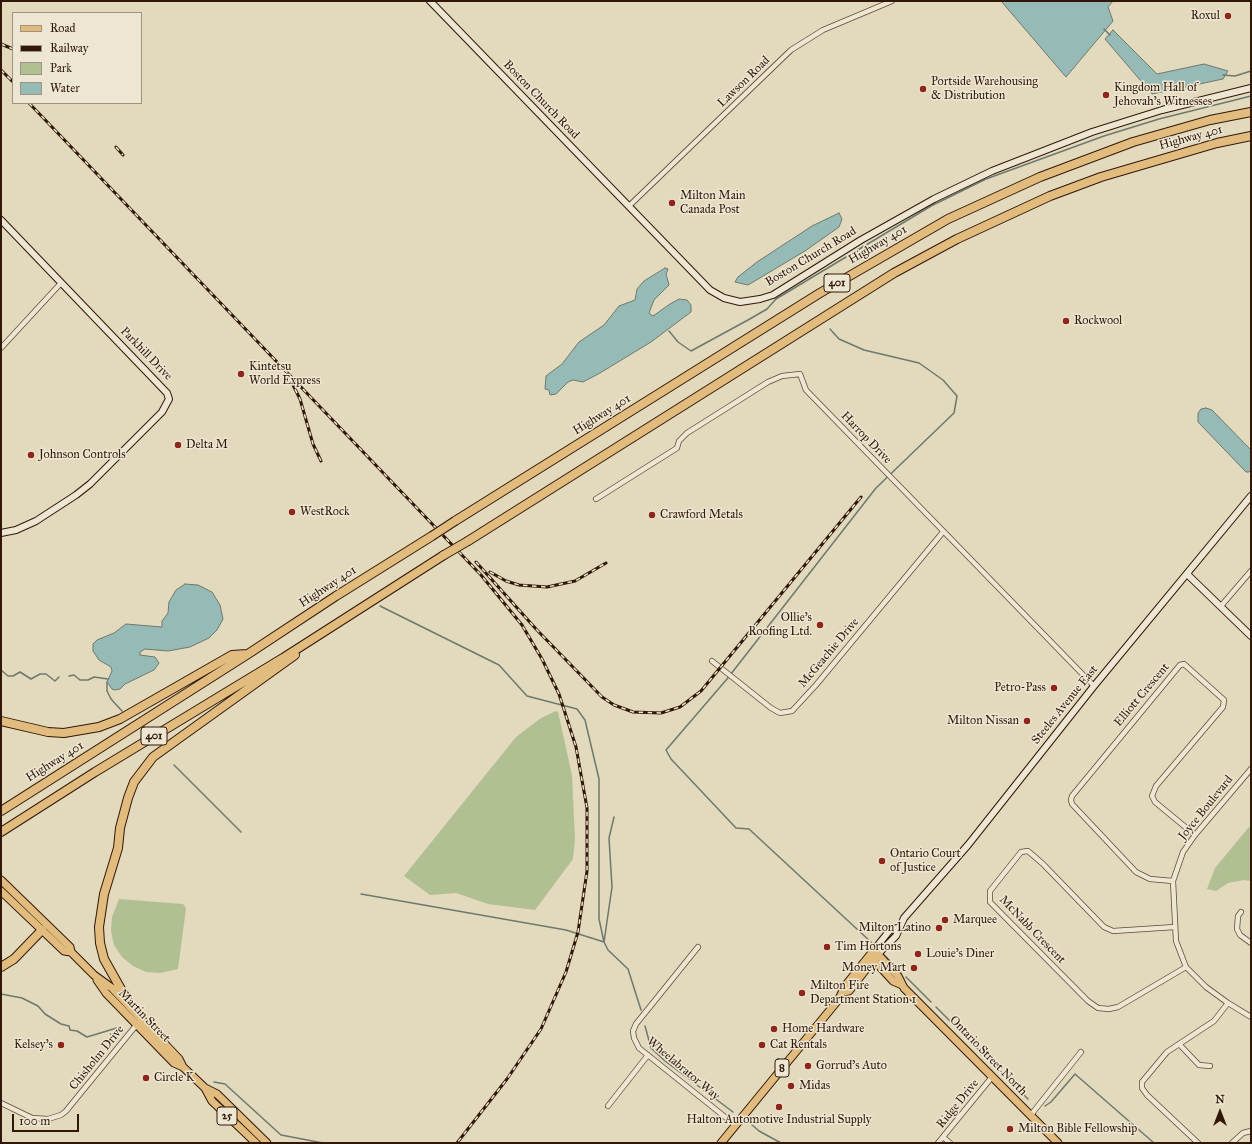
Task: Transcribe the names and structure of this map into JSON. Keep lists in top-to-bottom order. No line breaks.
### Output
{"streets":{"highway":["Highway 401","401"],"main road":["Steeles Avenue East","Martin Street","Ontario Street North","8","25"],"street":["Lawson Road","Boston Church Road","Parkhill Drive","Harrop Drive","McGeachie Drive","Elliott Crescent","Joyce Boulevard","McNabb Crescent","Chisholm Drive","Wheelabrator Way","Ridge Drive"]},"crossings":[["Lawson Road","Boston Church Road"],["Harrop Drive","McGeachie Drive"],["Harrop Drive","Steeles Avenue East"],["Elliott Crescent","Joyce Boulevard"],["Steeles Avenue East","Ontario Street North"],["Steeles Avenue East","Wheelabrator Way"],["Joyce Boulevard","McNabb Crescent"],["Martin Street","Chisholm Drive"],["Ontario Street North","Ridge Drive"]],"places":["Roxul","Portside Warehousing & Distribution","Kingdom Hall of Jehovah's Witnesses","Milton Main Canada Post","Rockwool","Kintetsu World Express","Delta M","Johnson Controls","WestRock","Crawford Metals","Ollie's Roofing Ltd.","Petro-Pass","Milton Nissan","Ontario Court of Justice","Marquee","Milton Latino","Tim Hortons","Louie's Diner","Money Mart","Milton Fire Department Station 1","Home Hardware","Kelsey's","Cat Rentals","Gorrud's Auto","Circle K","Midas","Halton Automotive Industrial Supply","Milton Bible Fellowship"],"legend":["Road","Railway","Park","Water"],"scale_bar":"100 m","north":"top"}
